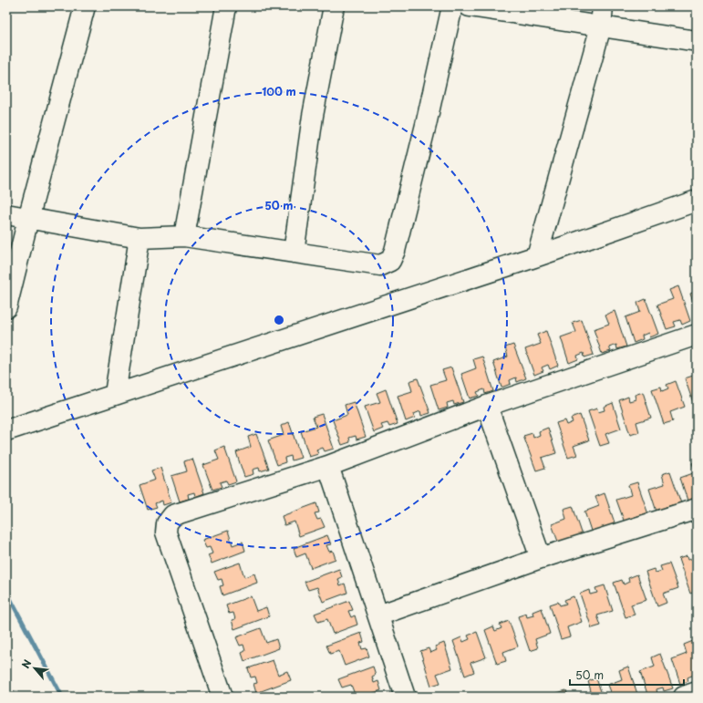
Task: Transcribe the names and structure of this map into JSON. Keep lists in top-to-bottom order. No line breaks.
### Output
{"scale_bar":"50 m","north":"top left","rings":["100 m","50 m"]}
